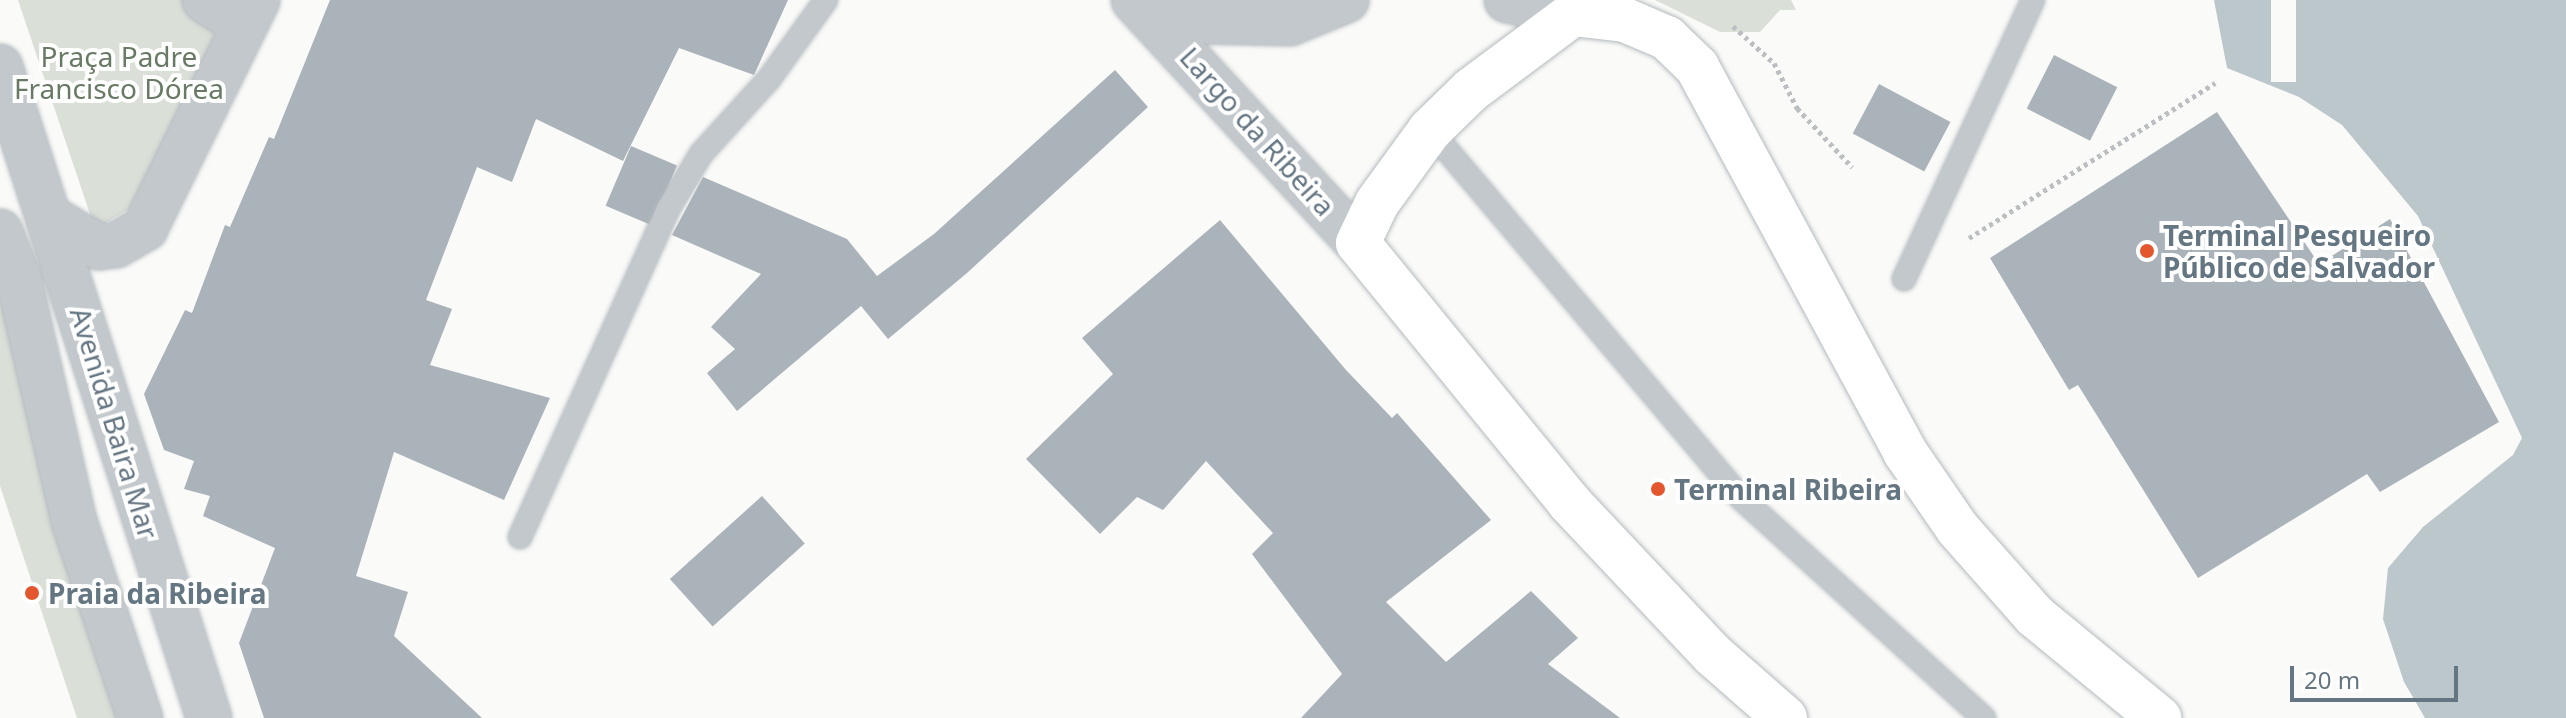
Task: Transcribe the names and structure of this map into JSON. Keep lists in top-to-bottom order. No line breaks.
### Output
{"streets":{"street":["Largo da Ribeira","Avenida Baira Mar"]},"parks":["Praça Padre Francisco Dórea"],"places":["Terminal Pesqueiro Público de Salvador","Terminal Ribeira","Praia da Ribeira"],"scale_bar":"20 m"}
